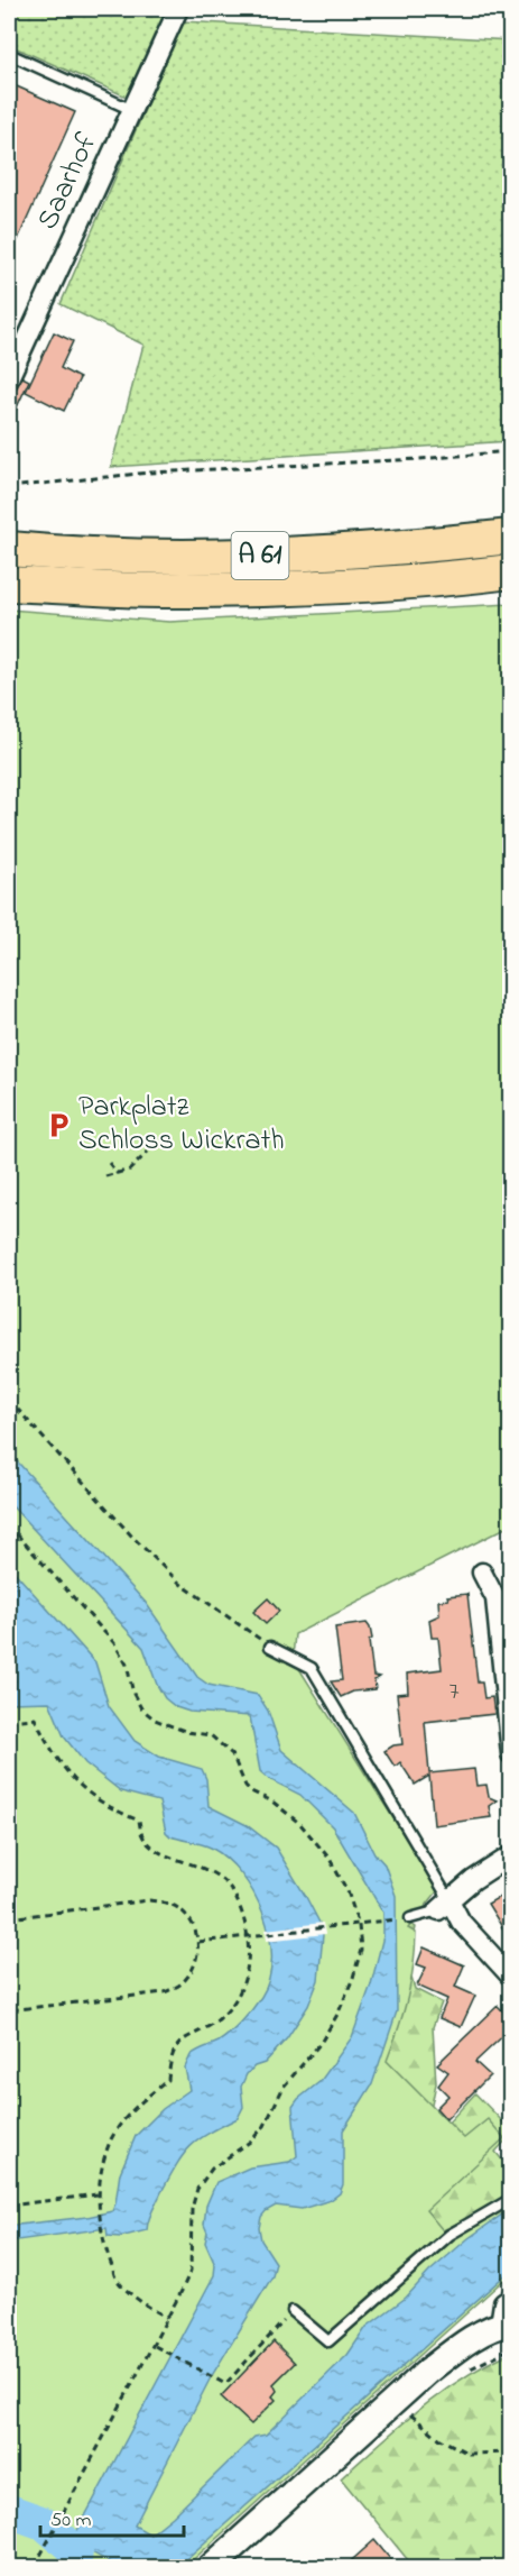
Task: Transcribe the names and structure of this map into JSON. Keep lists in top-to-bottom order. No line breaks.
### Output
{"streets":{"highway":["A 61"],"street":["Saarhof"]},"places":{"parking":["Parkplatz Schloss Wickrath"]},"house_numbers":["7"],"scale_bar":"50 m"}
